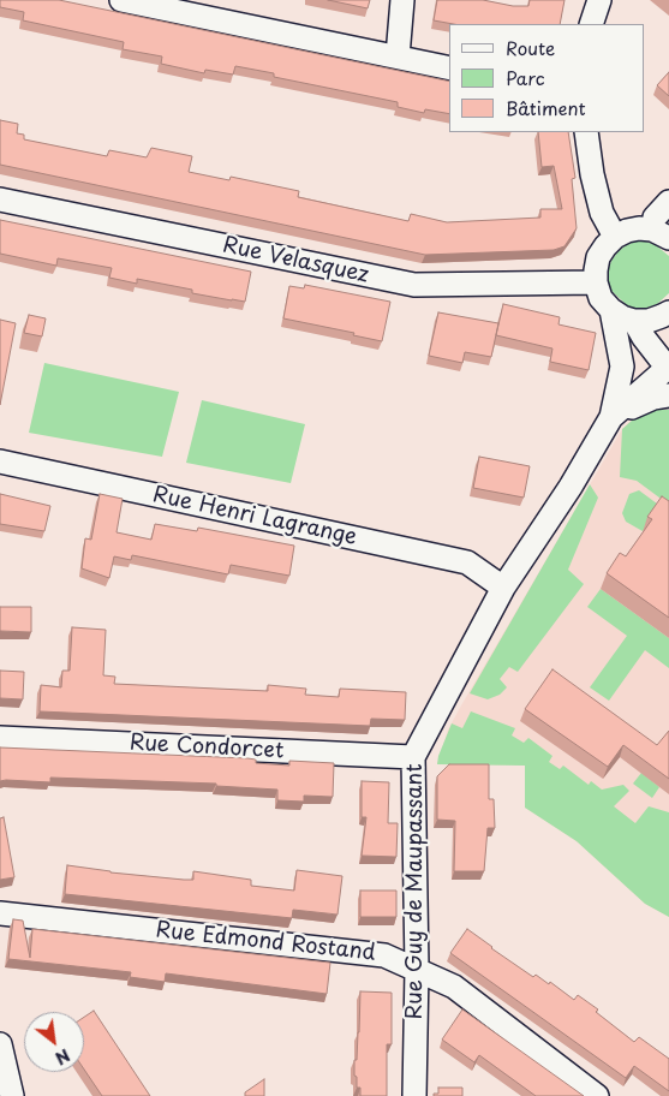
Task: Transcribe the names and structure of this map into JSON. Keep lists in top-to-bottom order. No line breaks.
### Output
{"streets":{"street":["Rue Velasquez","Rue Henri Lagrange","Rue Condorcet","Rue Guy de Maupassant","Rue Edmond Rostand"]},"crossings":[["Rue Velasquez","Rue Guy de Maupassant"],["Rue Henri Lagrange","Rue Guy de Maupassant"],["Rue Condorcet","Rue Guy de Maupassant"],["Rue Guy de Maupassant","Rue Edmond Rostand"]],"legend":["Route","Parc","Bâtiment"],"north":"bottom right"}
